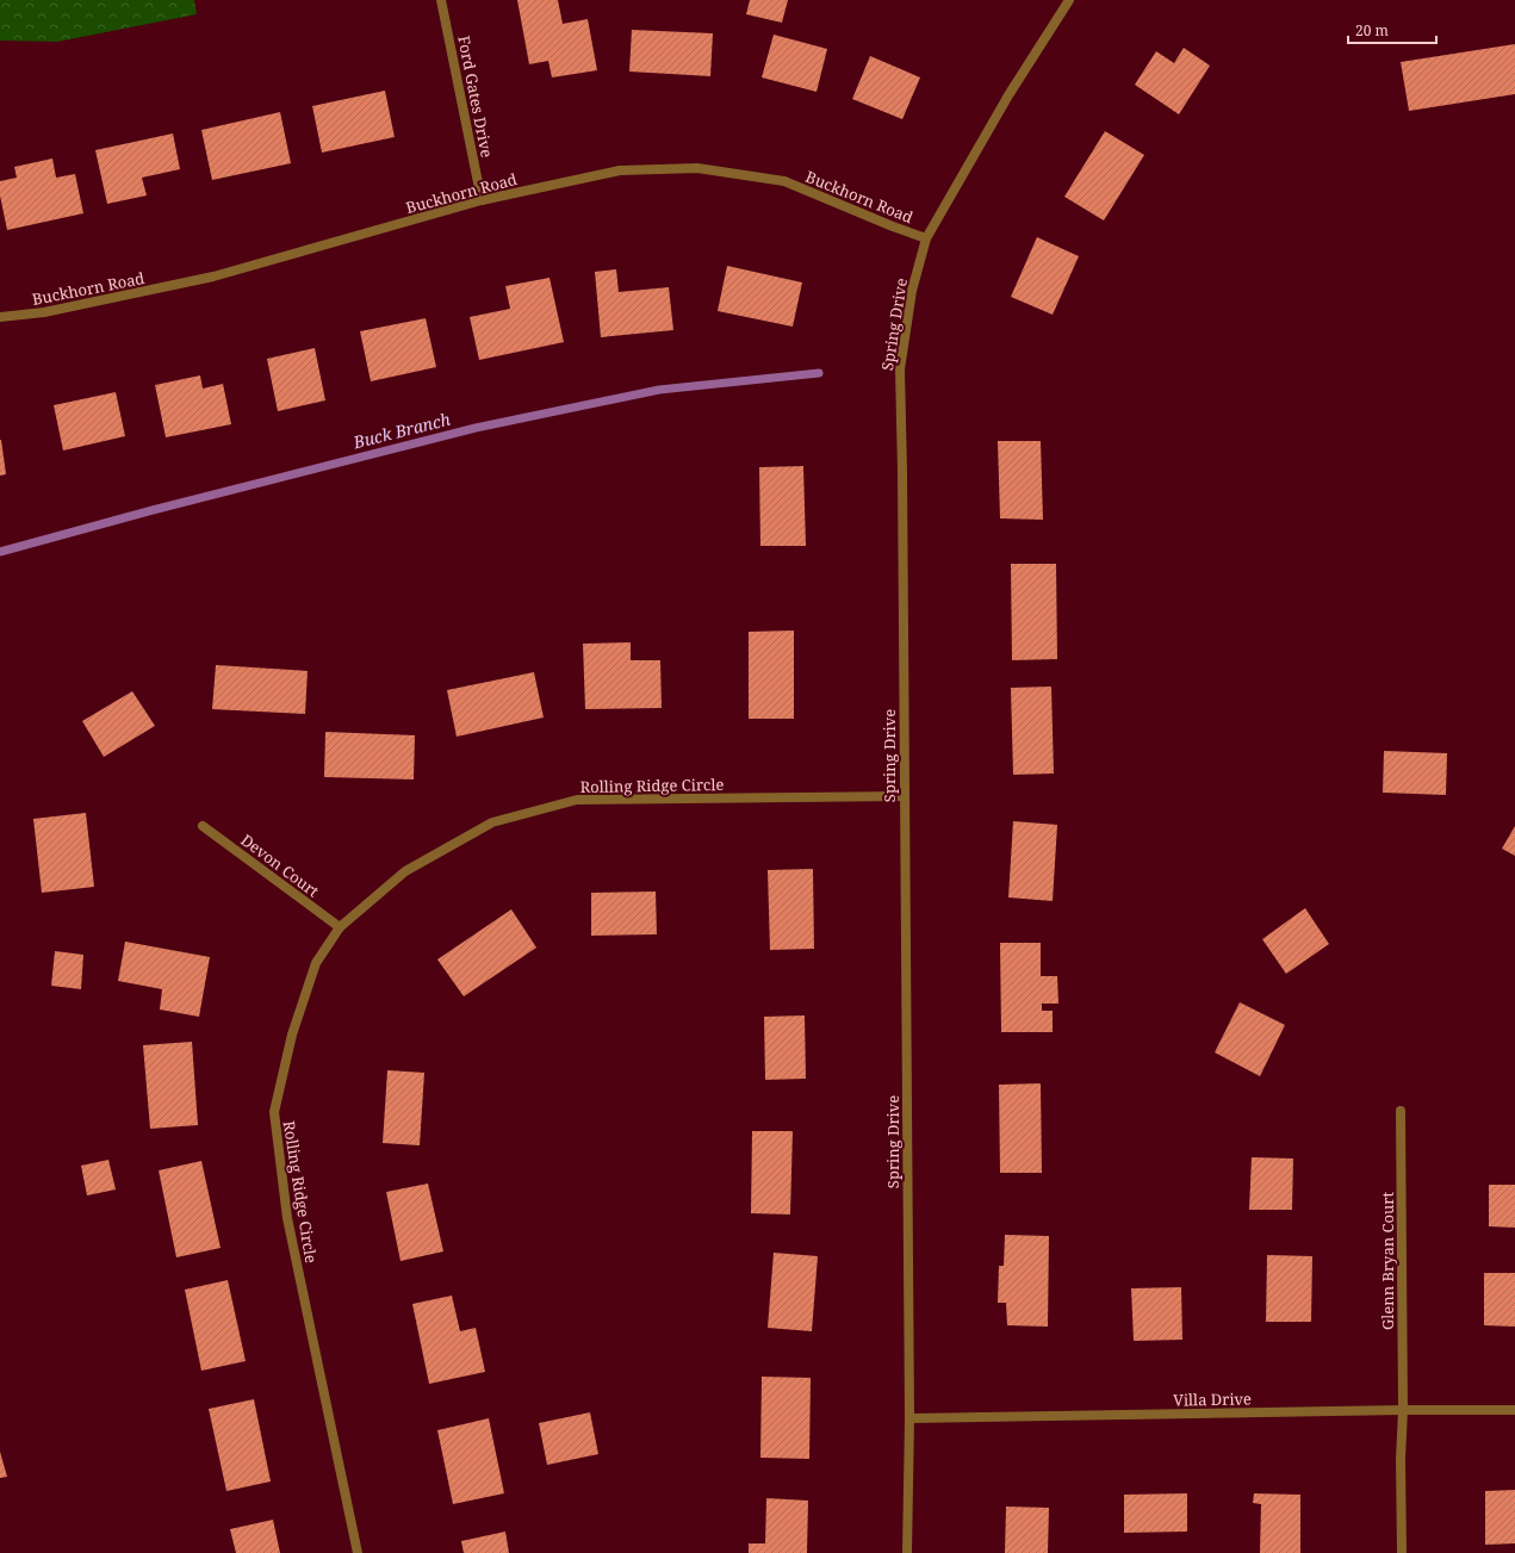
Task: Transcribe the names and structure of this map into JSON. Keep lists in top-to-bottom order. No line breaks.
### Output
{"streets":{"street":["Ford Gates Drive","Buckhorn Road","Spring Drive","Rolling Ridge Circle","Devon Court","Glenn Bryan Court","Villa Drive"]},"crossings":[["Ford Gates Drive","Buckhorn Road"],["Buckhorn Road","Spring Drive"],["Spring Drive","Rolling Ridge Circle"],["Spring Drive","Villa Drive"],["Rolling Ridge Circle","Devon Court"],["Glenn Bryan Court","Villa Drive"]],"water":["Buck Branch"],"scale_bar":"20 m"}
